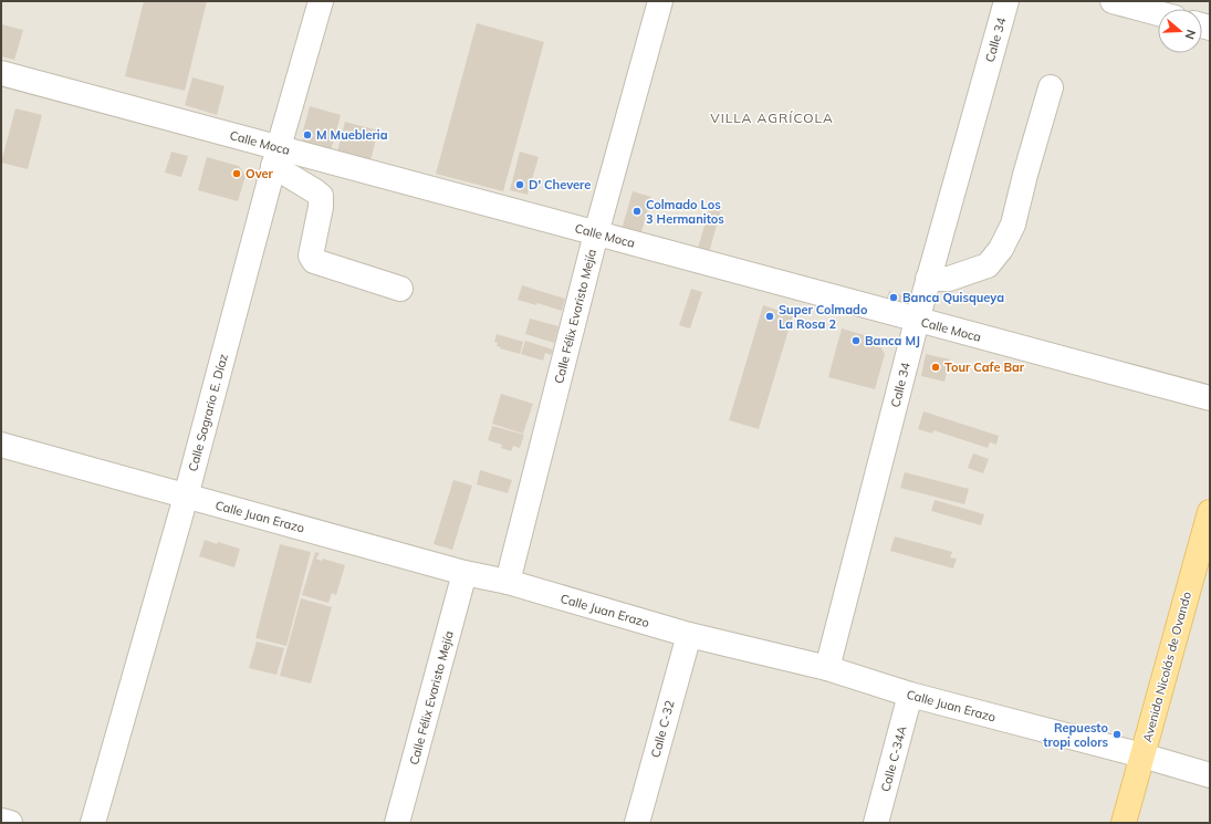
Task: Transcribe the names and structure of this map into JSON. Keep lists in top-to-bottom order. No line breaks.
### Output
{"streets":{"main road":["Avenida Nicolás de Ovando"],"street":["Calle 34","Calle Moca","Calle Félix Evaristo Mejía","Calle Sagrario E. Díaz","Calle Juan Erazo","Calle C-32","Calle C-34A"]},"crossings":[["Calle 34","Calle Moca"],["Calle 34","Calle Juan Erazo"],["Calle Moca","Calle Félix Evaristo Mejía"],["Calle Moca","Calle Sagrario E. Díaz"],["Calle Félix Evaristo Mejía","Calle Juan Erazo"],["Calle Sagrario E. Díaz","Calle Juan Erazo"],["Calle Juan Erazo","Avenida Nicolás de Ovando"],["Calle Juan Erazo","Calle C-32"],["Calle Juan Erazo","Calle C-34A"]],"districts":["VILLA AGRÍCOLA"],"places":["M Muebleria","Over","D' Chevere","Colmado Los 3 Hermanitos","Banca Quisqueya","Super Colmado La Rosa 2","Banca MJ","Tour Cafe Bar","Repuesto tropi colors"],"north":"right"}
